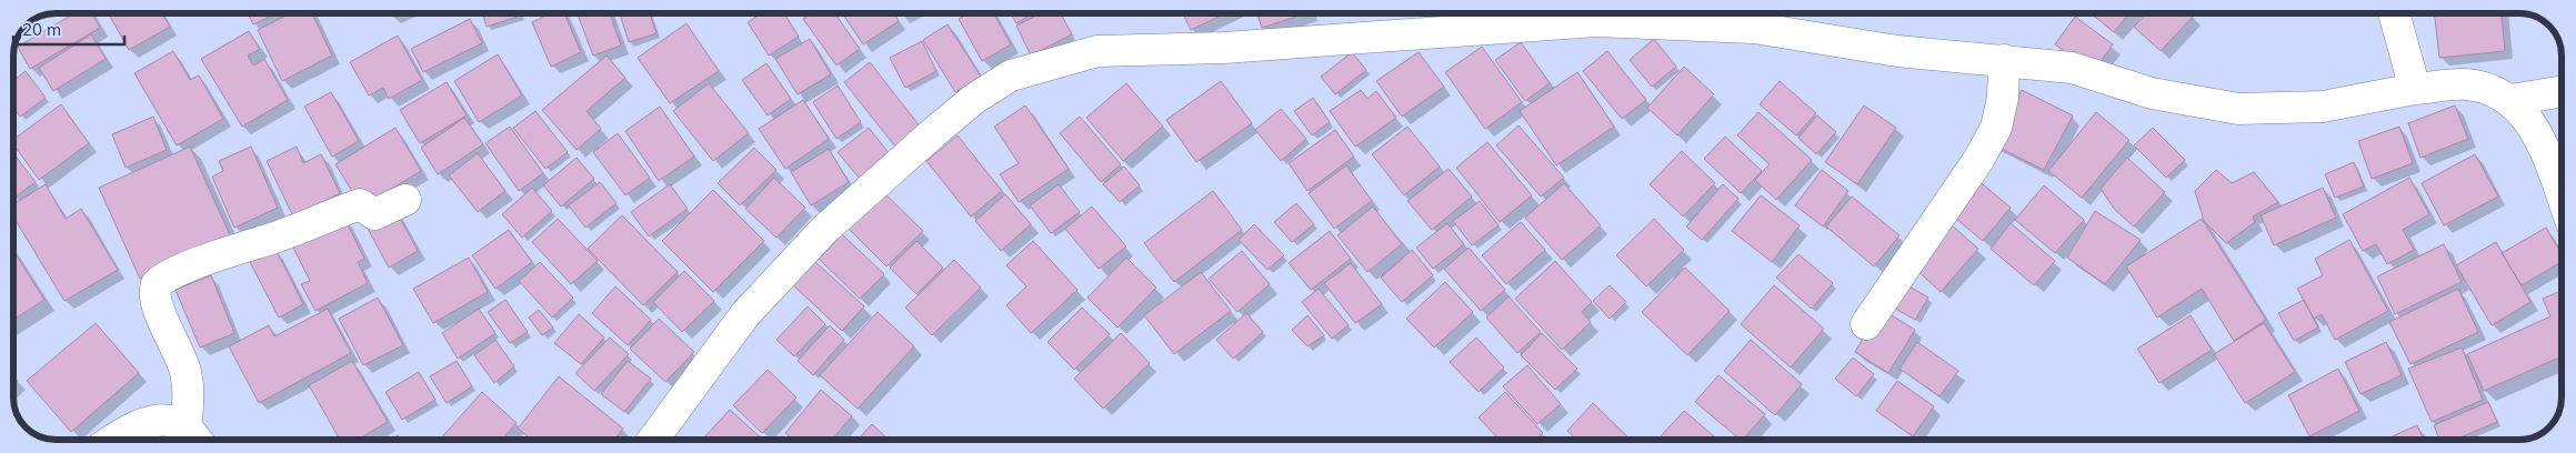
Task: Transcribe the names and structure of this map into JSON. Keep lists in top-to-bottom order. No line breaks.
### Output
{"scale_bar":"20 m"}
